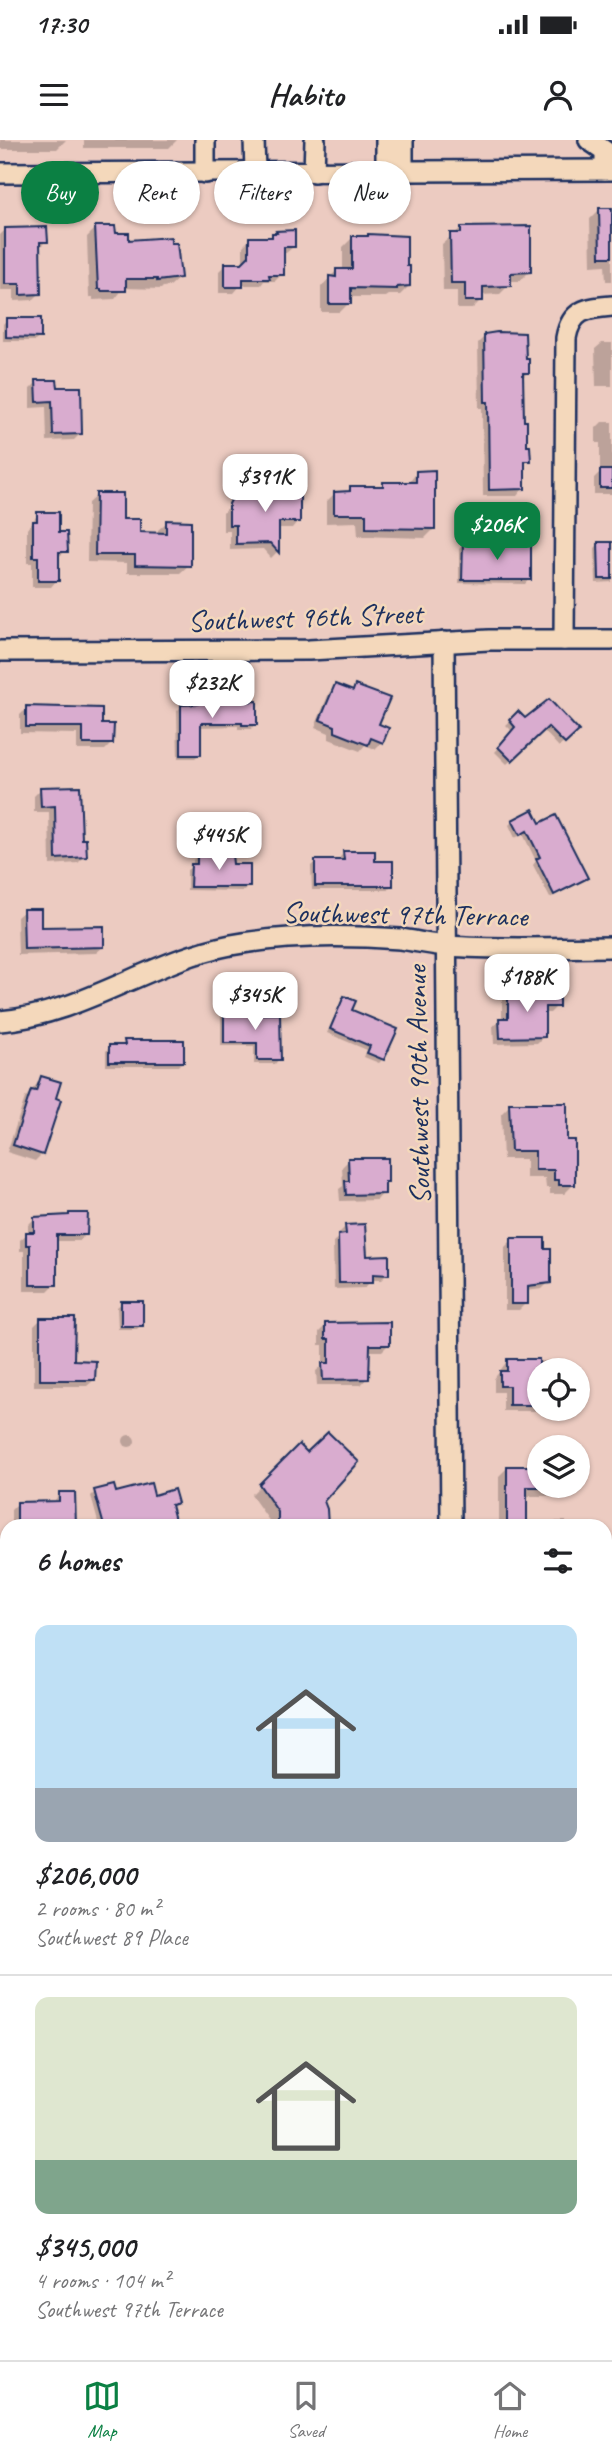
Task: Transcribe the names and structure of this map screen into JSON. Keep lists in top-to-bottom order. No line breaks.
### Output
{"streets":{"street":["Southwest 96th Street","Southwest 97th Terrace","Southwest 90th Avenue"]},"crossings":[["Southwest 96th Street","Southwest 90th Avenue"],["Southwest 97th Terrace","Southwest 90th Avenue"]],"page":{"status":"17:30","header":"Habito","chip":["Buy","Rent","Filters","New"],"price":["$391K","$206K","$232K","$445K","$188K","$345K"],"heading":"6 homes","list":[{"name":"$206,000","note":"2 rooms · 80 m² · Southwest 89 Place"},{"name":"$345,000","note":"4 rooms · 104 m² · Southwest 97th Terrace"}],"tabs":["Map","Saved","Home"]}}
